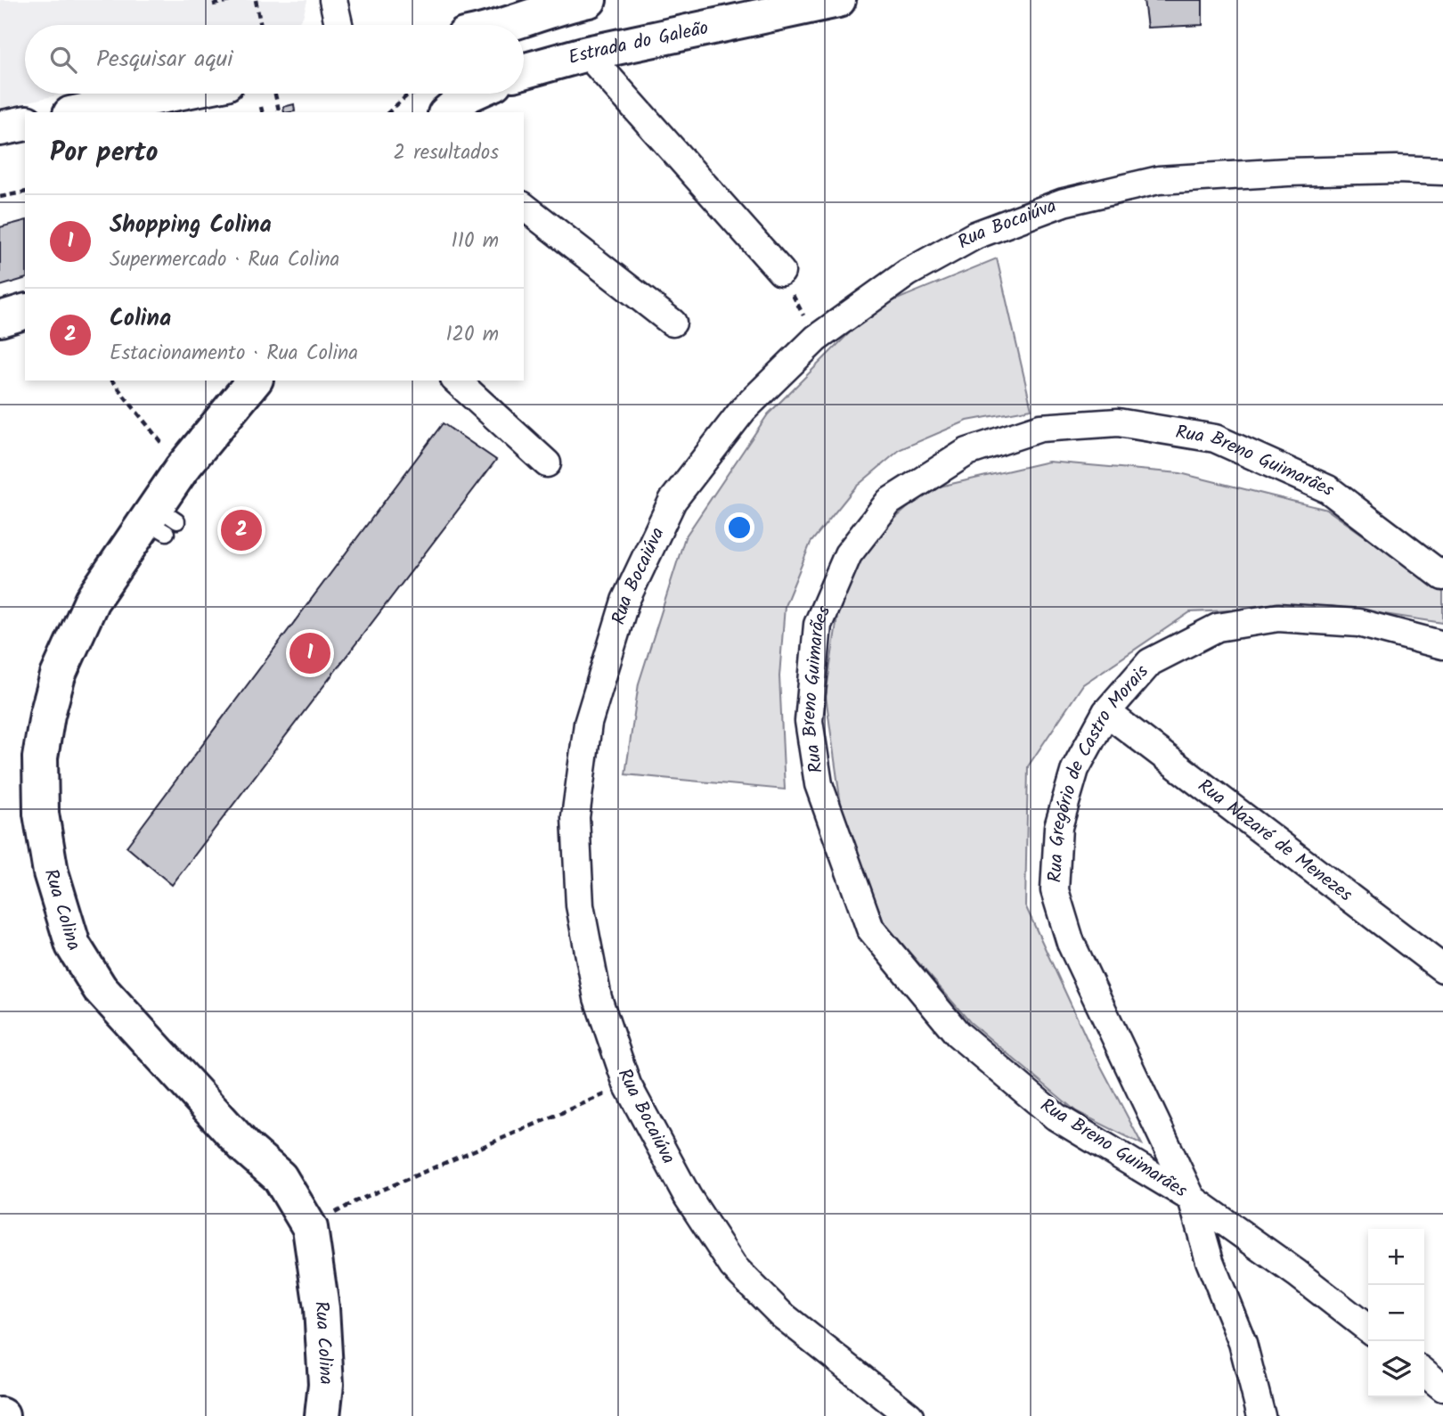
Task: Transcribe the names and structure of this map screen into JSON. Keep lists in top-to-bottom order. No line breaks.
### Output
{"streets":{"street":["Estrada do Galeão","Rua Bocaiúva","Rua Breno Guimarães","Rua Gregório de Castro Morais","Rua Nazaré de Menezes","Rua Colina"]},"crossings":[["Rua Breno Guimarães","Rua Gregório de Castro Morais"],["Rua Gregório de Castro Morais","Rua Nazaré de Menezes"]],"page":{"search":"Pesquisar aqui","heading":["Por perto","2 resultados"],"list":[{"mark":"1","name":"Shopping Colina","note":"Supermercado · Rua Colina","value":"110 m"},{"mark":"2","name":"Colina","note":"Estacionamento · Rua Colina","value":"120 m"}],"pins":["2","1"],"map_buttons":["+","−"]}}
